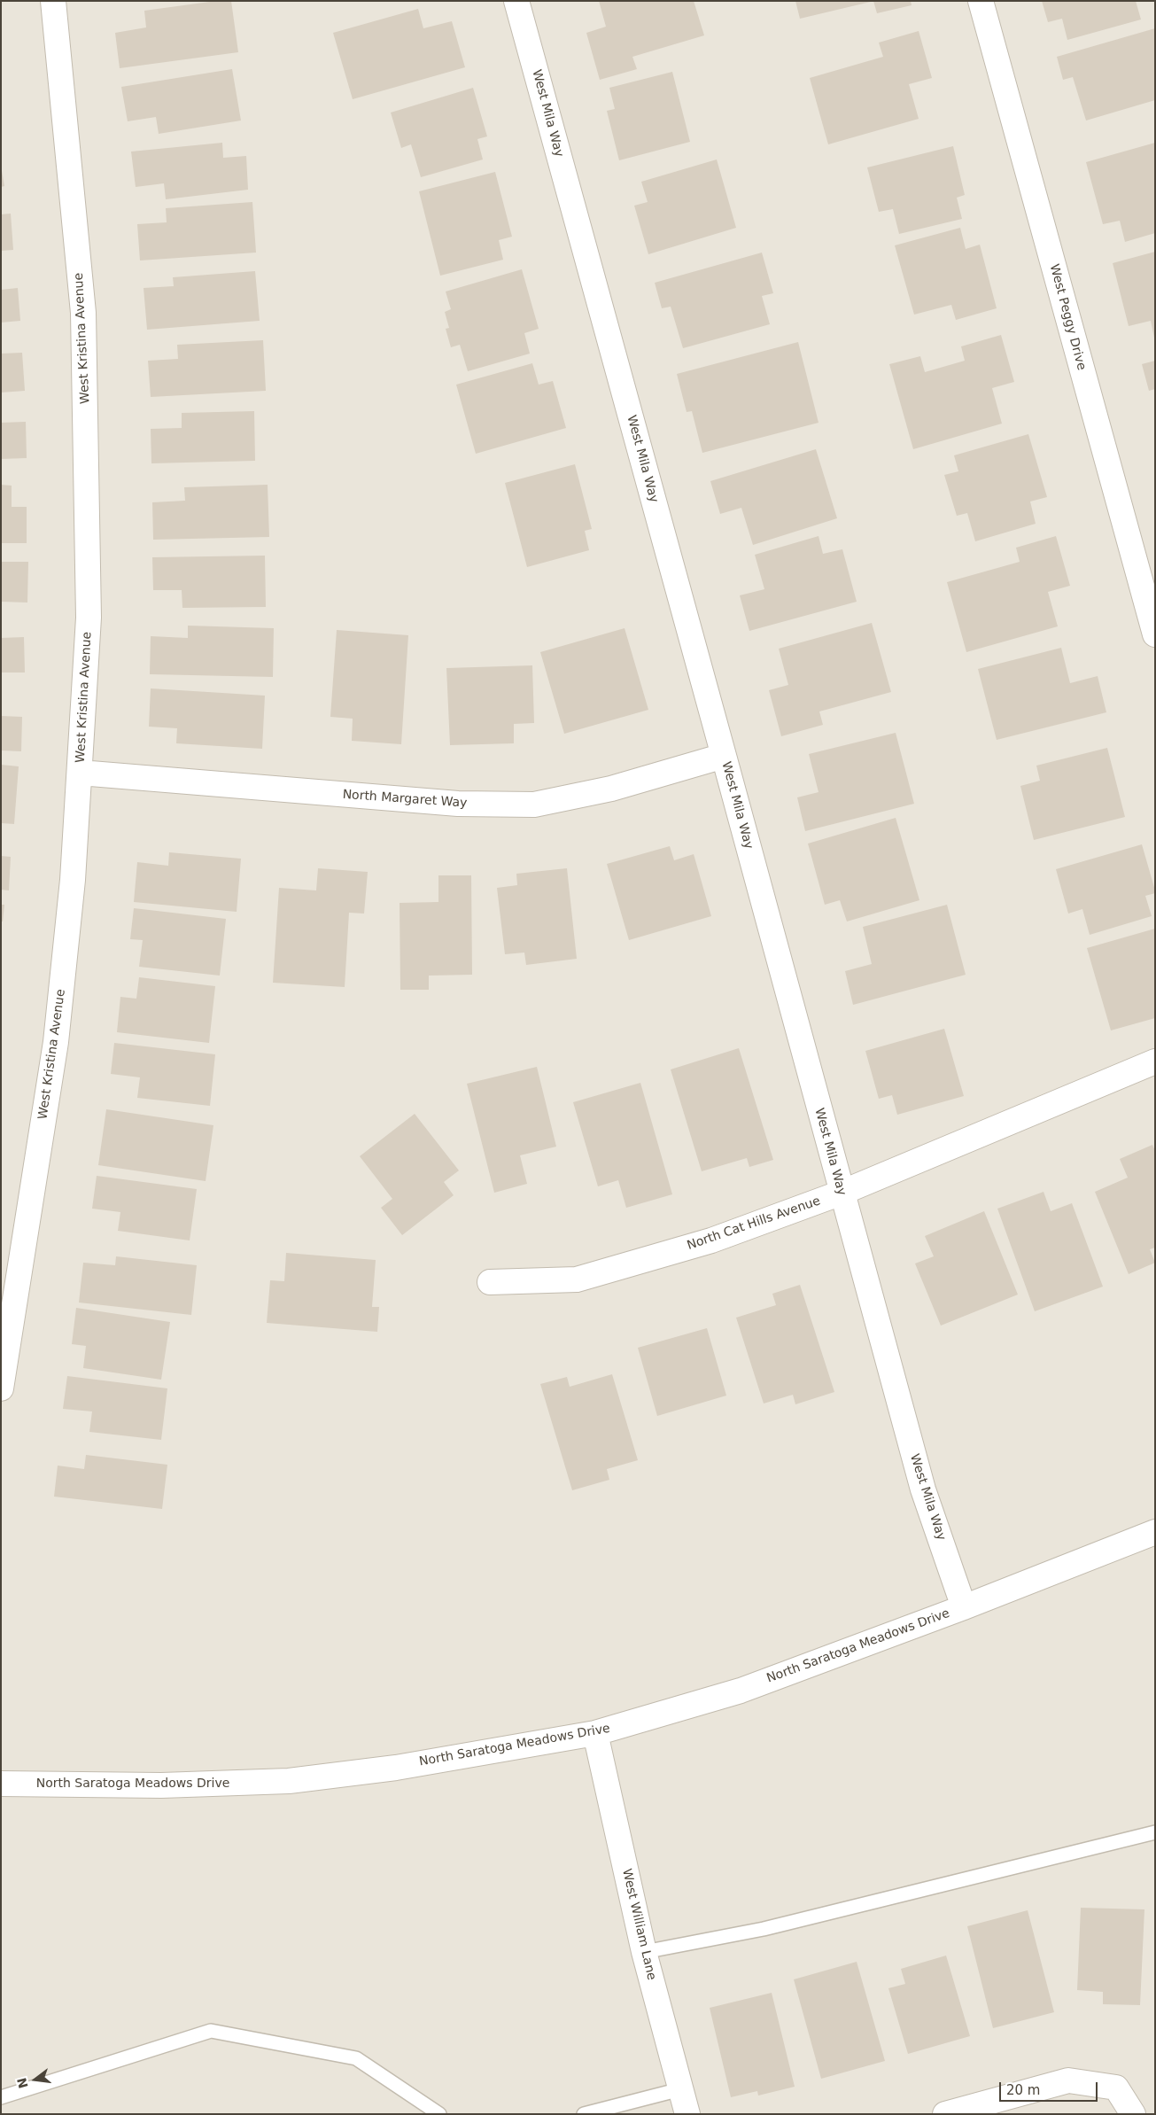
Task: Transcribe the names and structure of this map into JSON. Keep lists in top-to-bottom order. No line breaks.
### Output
{"streets":{"street":["West Mila Way","West Peggy Drive","West Kristina Avenue","North Margaret Way","North Cat Hills Avenue","North Saratoga Meadows Drive","West William Lane"]},"crossings":[["West Mila Way","North Margaret Way"],["West Mila Way","North Cat Hills Avenue"],["West Mila Way","North Saratoga Meadows Drive"],["West Kristina Avenue","North Margaret Way"],["North Saratoga Meadows Drive","West William Lane"]],"scale_bar":"20 m","north":"left"}
